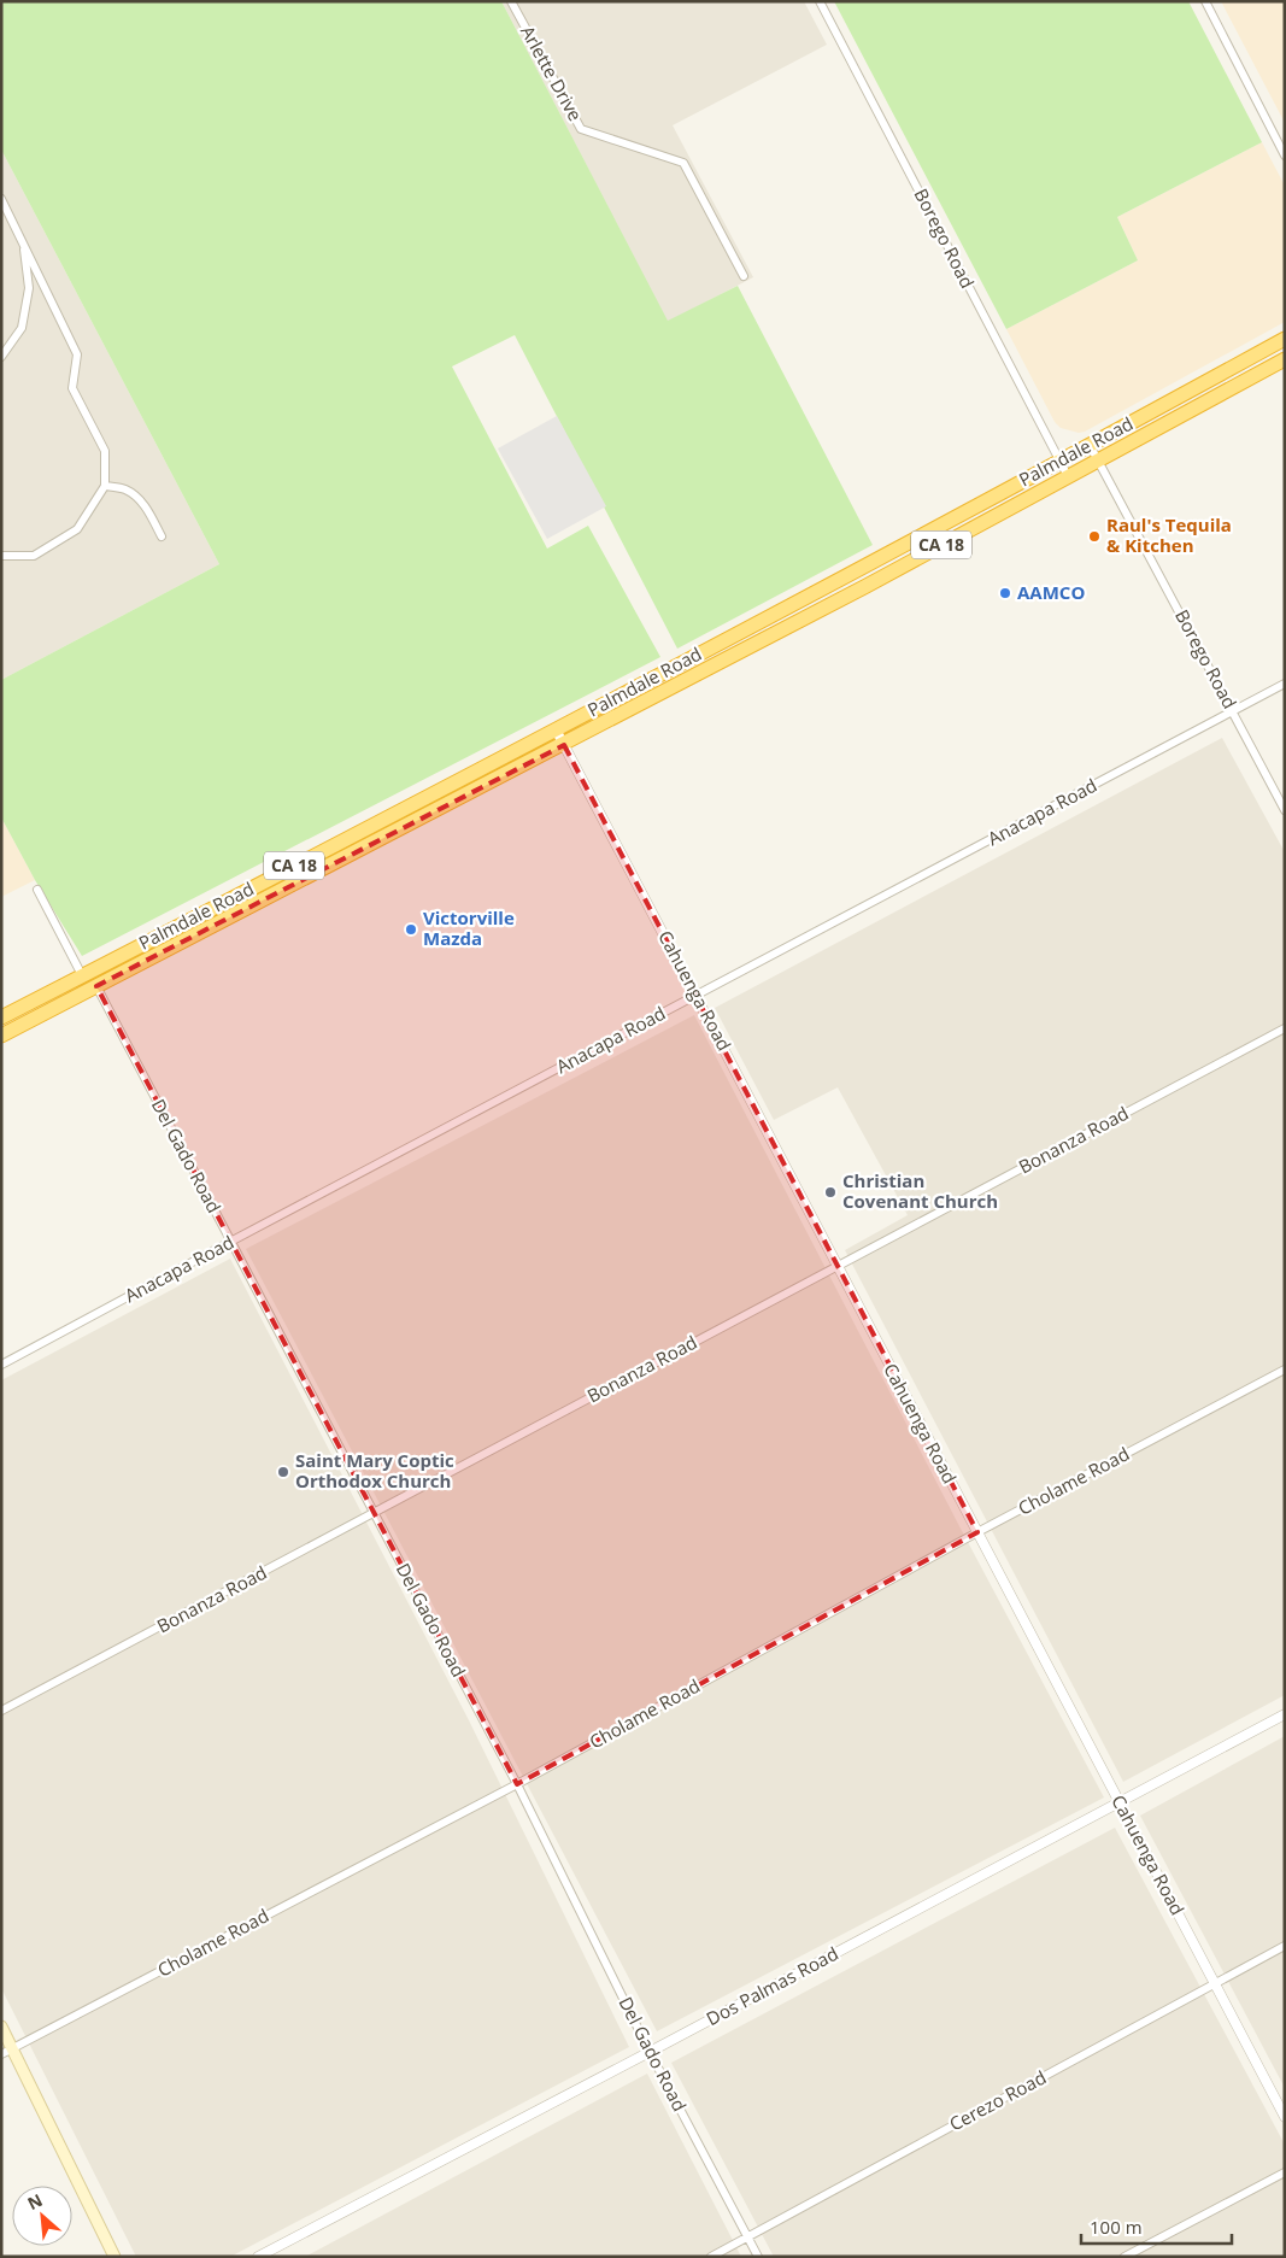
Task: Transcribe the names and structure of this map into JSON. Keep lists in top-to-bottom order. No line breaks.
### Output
{"streets":{"highway":["Palmdale Road","CA 18"],"street":["Arlette Drive","Borego Road","Anacapa Road","Cahuenga Road","Bonanza Road","Del Gado Road","Cholame Road","Dos Palmas Road","Cerezo Road"]},"crossings":[["Borego Road","Palmdale Road"],["Borego Road","Anacapa Road"],["Palmdale Road","Cahuenga Road"],["Palmdale Road","Del Gado Road"],["Anacapa Road","Cahuenga Road"],["Anacapa Road","Del Gado Road"],["Cahuenga Road","Bonanza Road"],["Cahuenga Road","Cholame Road"],["Cahuenga Road","Dos Palmas Road"],["Cahuenga Road","Cerezo Road"],["Bonanza Road","Del Gado Road"],["Del Gado Road","Cholame Road"],["Del Gado Road","Dos Palmas Road"],["Del Gado Road","Cerezo Road"]],"places":["Raul's Tequila & Kitchen","AAMCO","Victorville Mazda","Christian Covenant Church","Saint Mary Coptic Orthodox Church"],"scale_bar":"100 m","north":"top left"}
